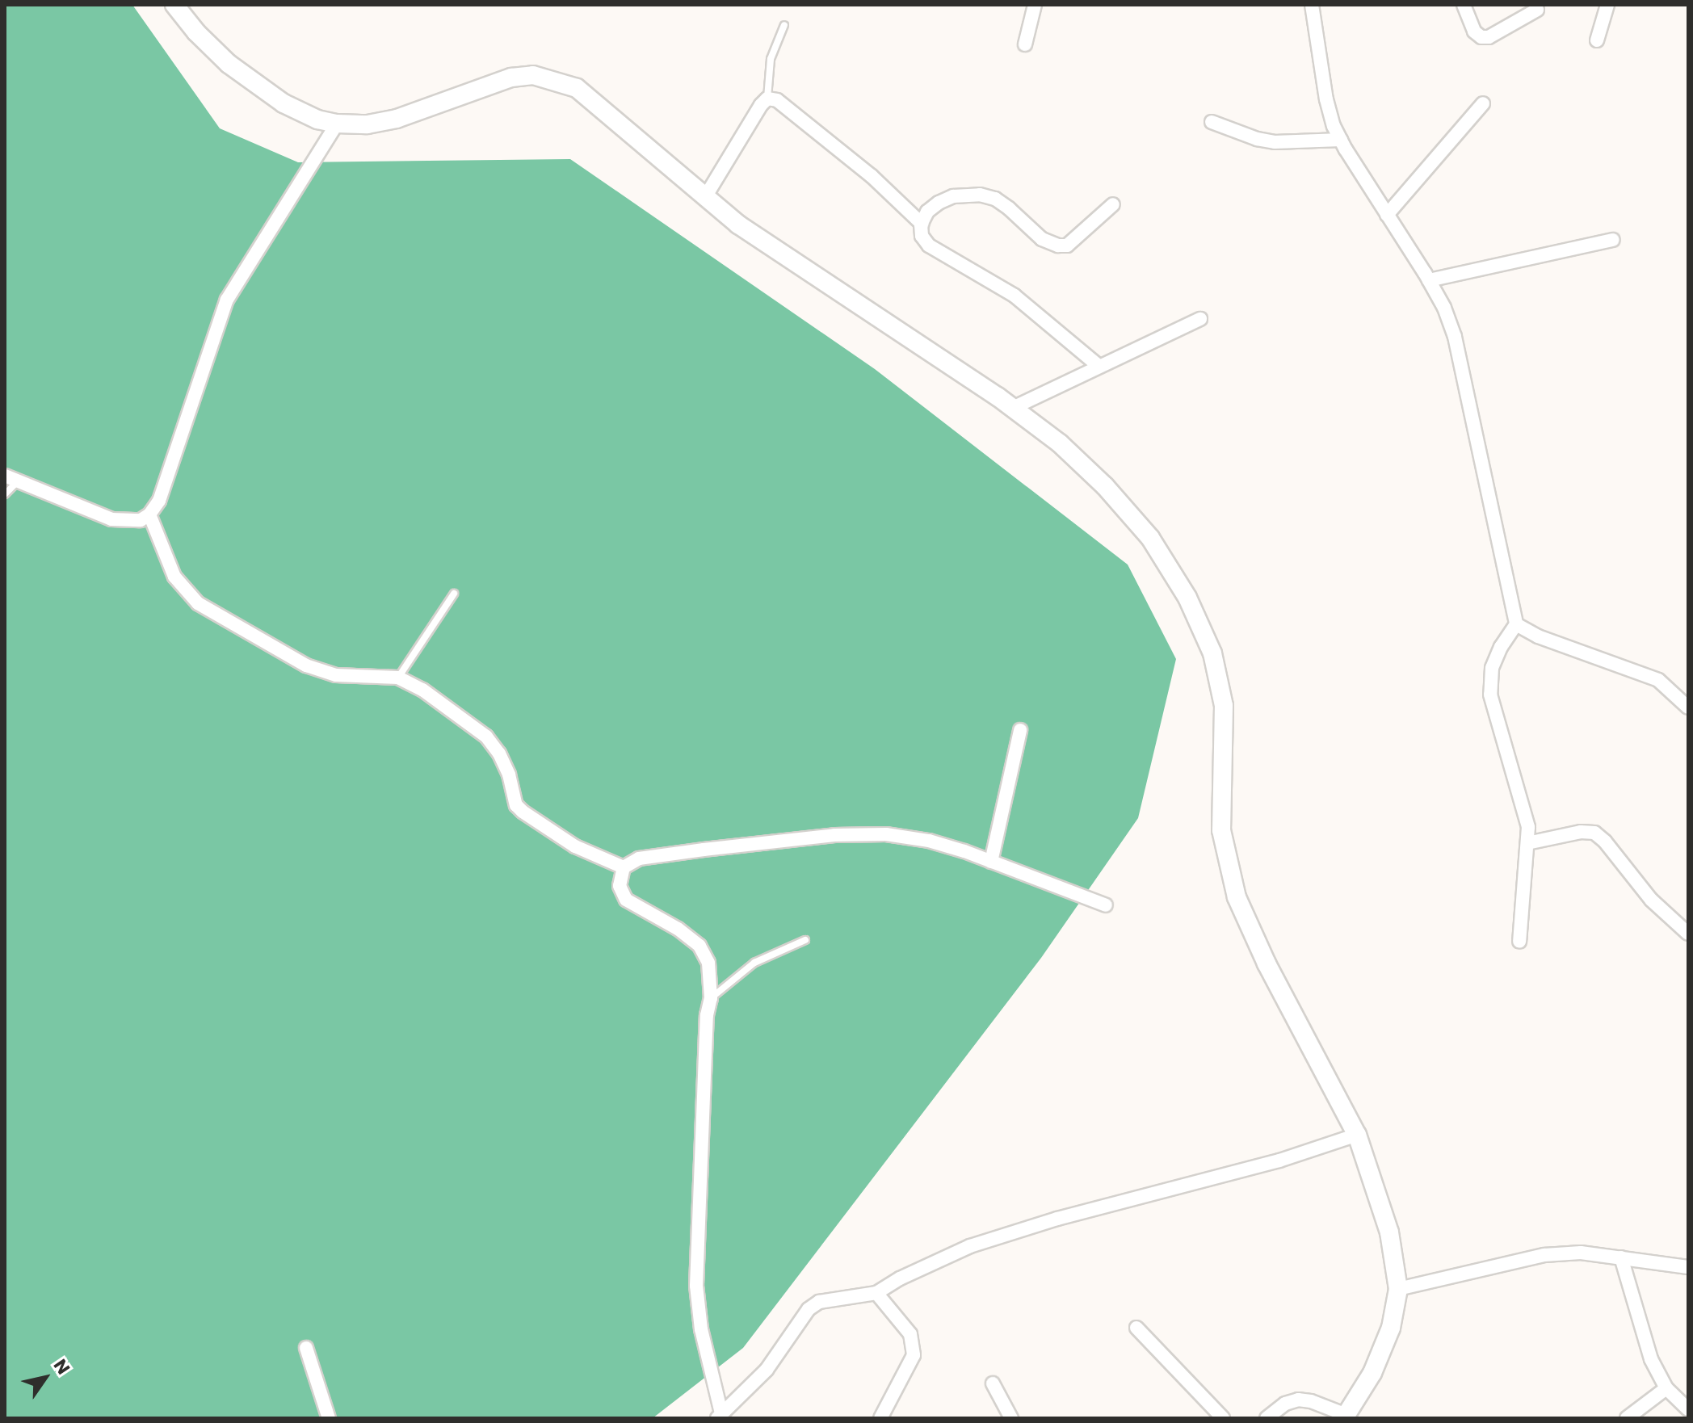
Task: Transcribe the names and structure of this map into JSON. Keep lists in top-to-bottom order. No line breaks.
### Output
{"north":"top right"}
